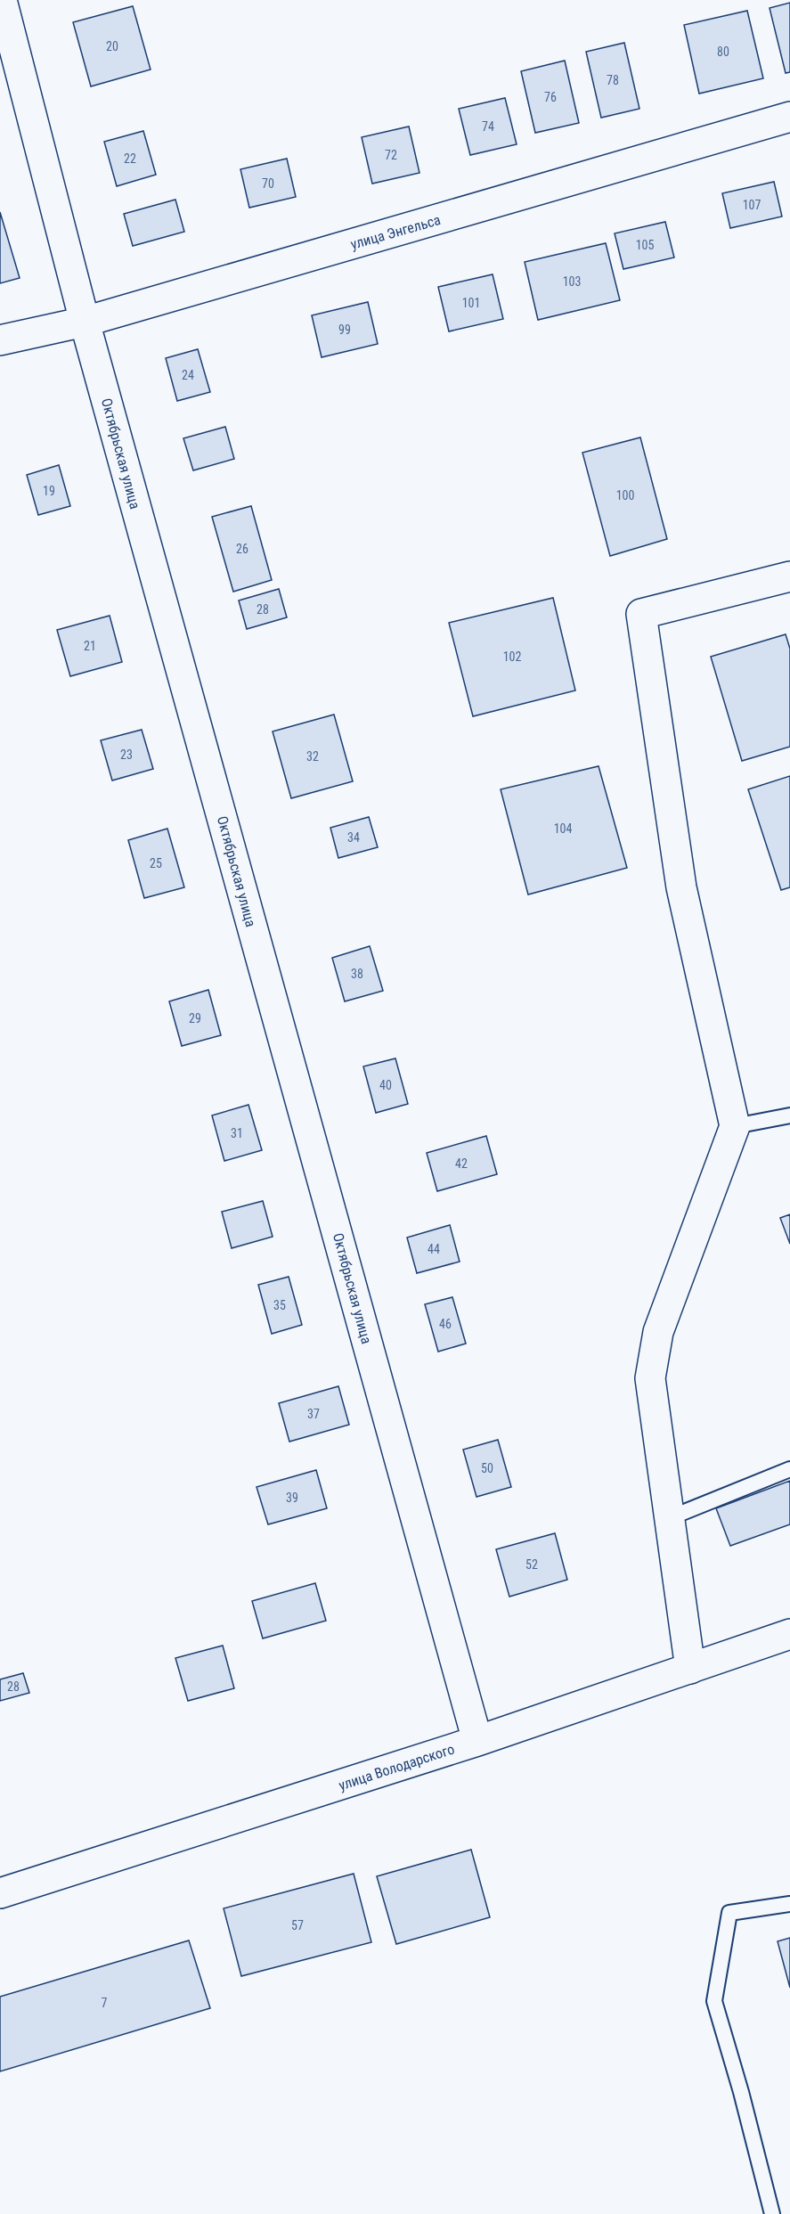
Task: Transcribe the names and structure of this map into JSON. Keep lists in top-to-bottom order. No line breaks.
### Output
{"streets":{"street":["улица Энгельса","Октябрьская улица","улица Володарского"]},"crossings":[["улица Энгельса","Октябрьская улица"],["Октябрьская улица","улица Володарского"]],"house_numbers":["20","80","78","76","74","72","22","70","107","105","103","101","99","24","19","100","26","28","21","102","23","32","104","34","25","38","29","40","31","42","44","35","46","37","50","39","52","28","57","7"]}
